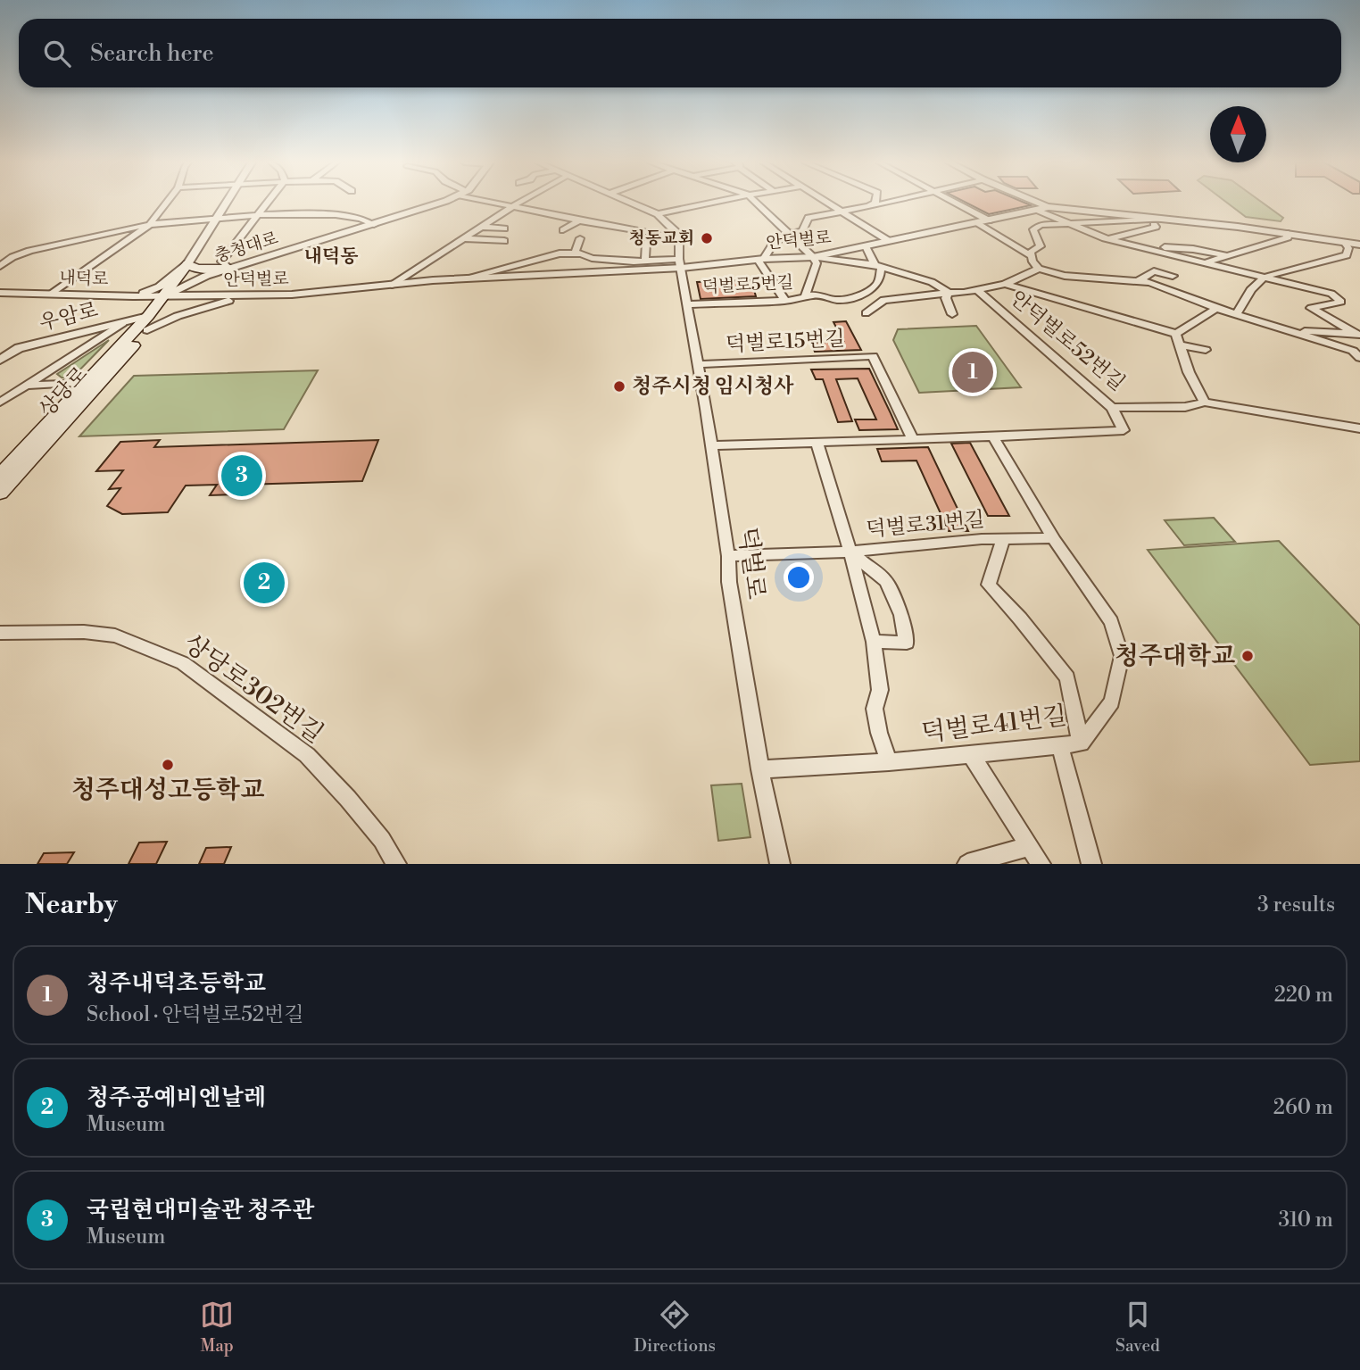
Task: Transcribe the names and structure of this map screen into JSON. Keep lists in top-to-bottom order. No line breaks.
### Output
{"streets":{"main road":["상당로"],"street":["안덕벌로","충청대로","내덕로","덕벌로5번길","우암로","안덕벌로52번길","덕벌로15번길","덕벌로31번길","덕벌로","상당로302번길","덕벌로41번길"]},"crossings":[["안덕벌로","충청대로"],["안덕벌로","내덕로"],["안덕벌로","덕벌로5번길"],["안덕벌로","우암로"],["안덕벌로","상당로"],["안덕벌로","덕벌로"],["충청대로","내덕로"],["충청대로","상당로"],["내덕로","상당로"],["덕벌로5번길","덕벌로"],["우암로","상당로"],["덕벌로15번길","덕벌로"],["덕벌로31번길","덕벌로"],["덕벌로31번길","덕벌로41번길"],["덕벌로","덕벌로41번길"]],"districts":["내덕동"],"places":["청동교회","청주시청 임시청사","청주대학교","청주대성고등학교"],"north":"top","page":{"search":"Search here","pins":["1","3","2"],"heading":["Nearby","3 results"],"list":[{"mark":"1","name":"청주내덕초등학교","note":"School · 안덕벌로52번길","value":"220 m"},{"mark":"2","name":"청주공예비엔날레","note":"Museum","value":"260 m"},{"mark":"3","name":"국립현대미술관 청주관","note":"Museum","value":"310 m"}],"nav":["Map","Directions","Saved"]}}
